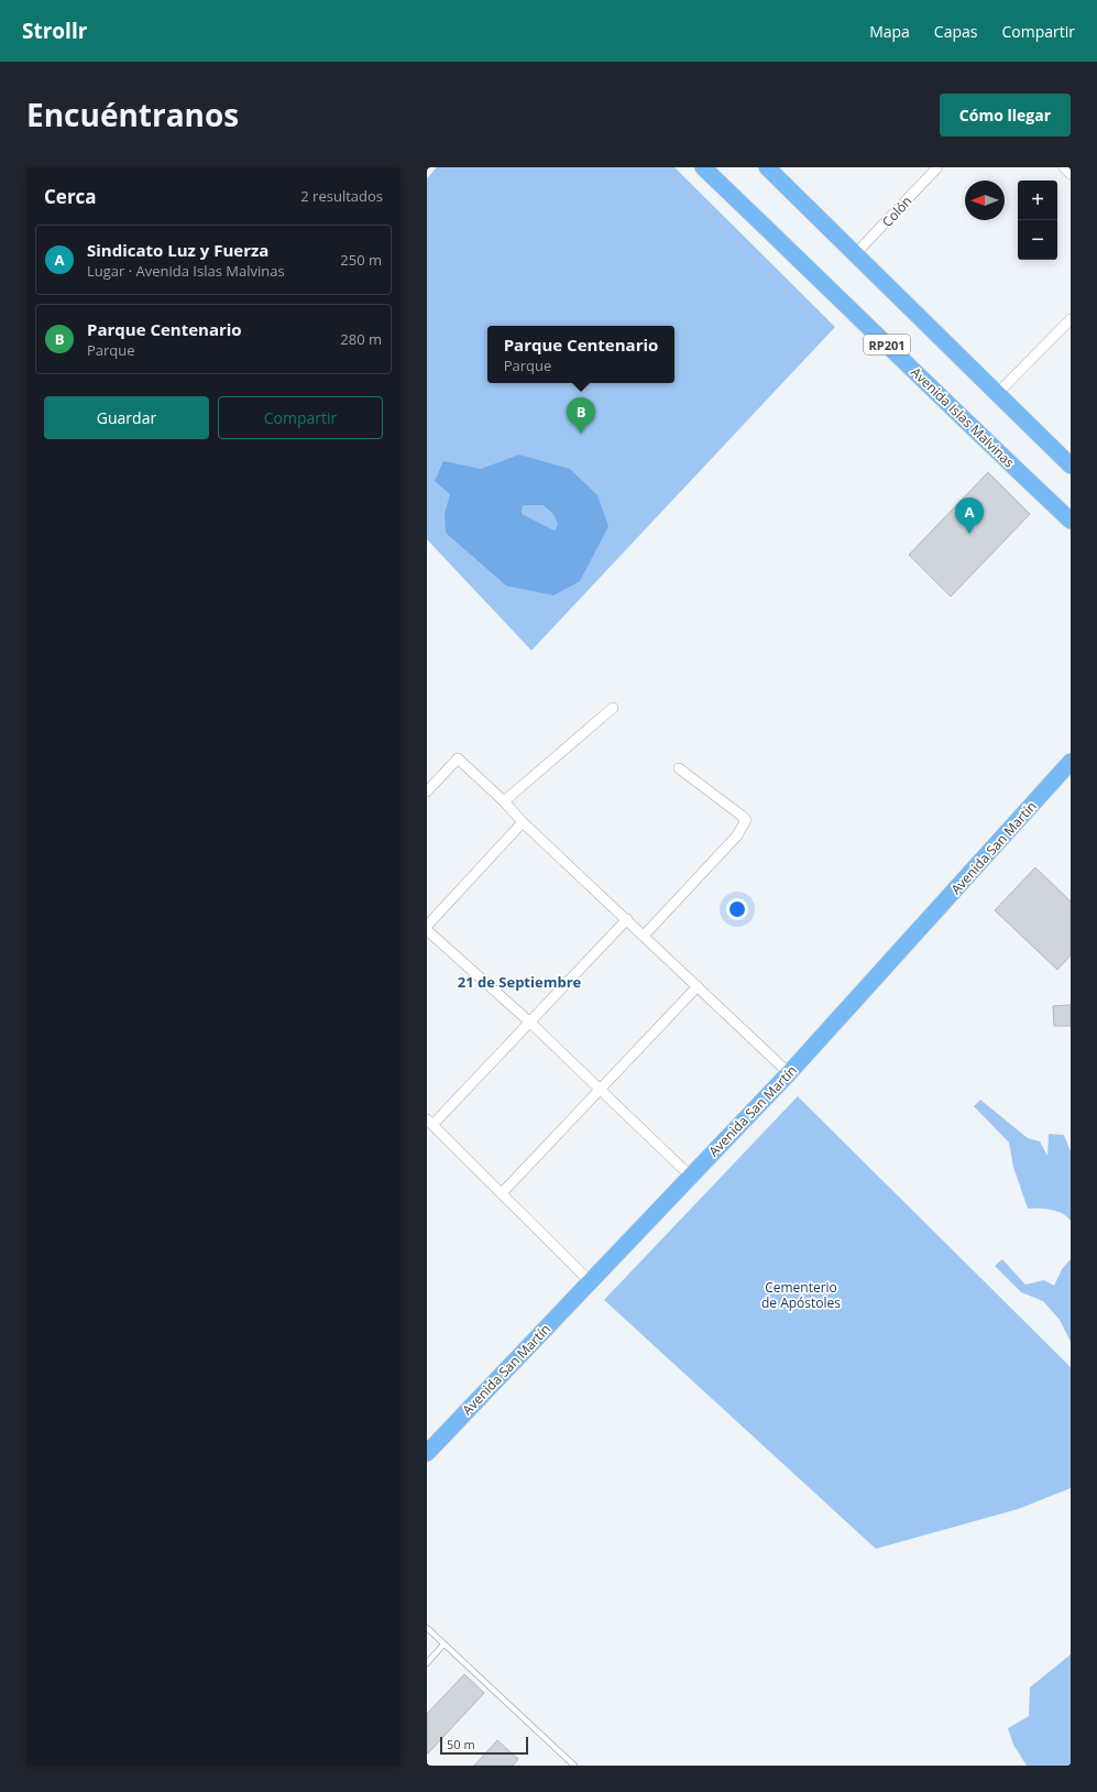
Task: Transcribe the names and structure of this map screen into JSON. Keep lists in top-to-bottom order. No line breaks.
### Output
{"streets":{"main road":["RP201","Avenida Islas Malvinas","Avenida San Martín"],"street":["Colón"]},"crossings":[["Colón","RP201"]],"districts":["21 de Septiembre"],"parks":["Cementerio de Apóstoles"],"scale_bar":"50 m","north":"left","page":{"header":"Strollr","nav":["Mapa","Capas","Compartir"],"title":"Encuéntranos","buttons":["Cómo llegar",["Guardar","Compartir"]],"heading":["Cerca","2 resultados"],"map_buttons":["+","−"],"list":[{"mark":"A","name":"Sindicato Luz y Fuerza","note":"Lugar · Avenida Islas Malvinas","value":"250 m"},{"mark":"B","name":"Parque Centenario","note":"Parque","value":"280 m"}],"popup":["Parque Centenario","Parque"],"pins":["B","A"],"scale":"50 m"}}
